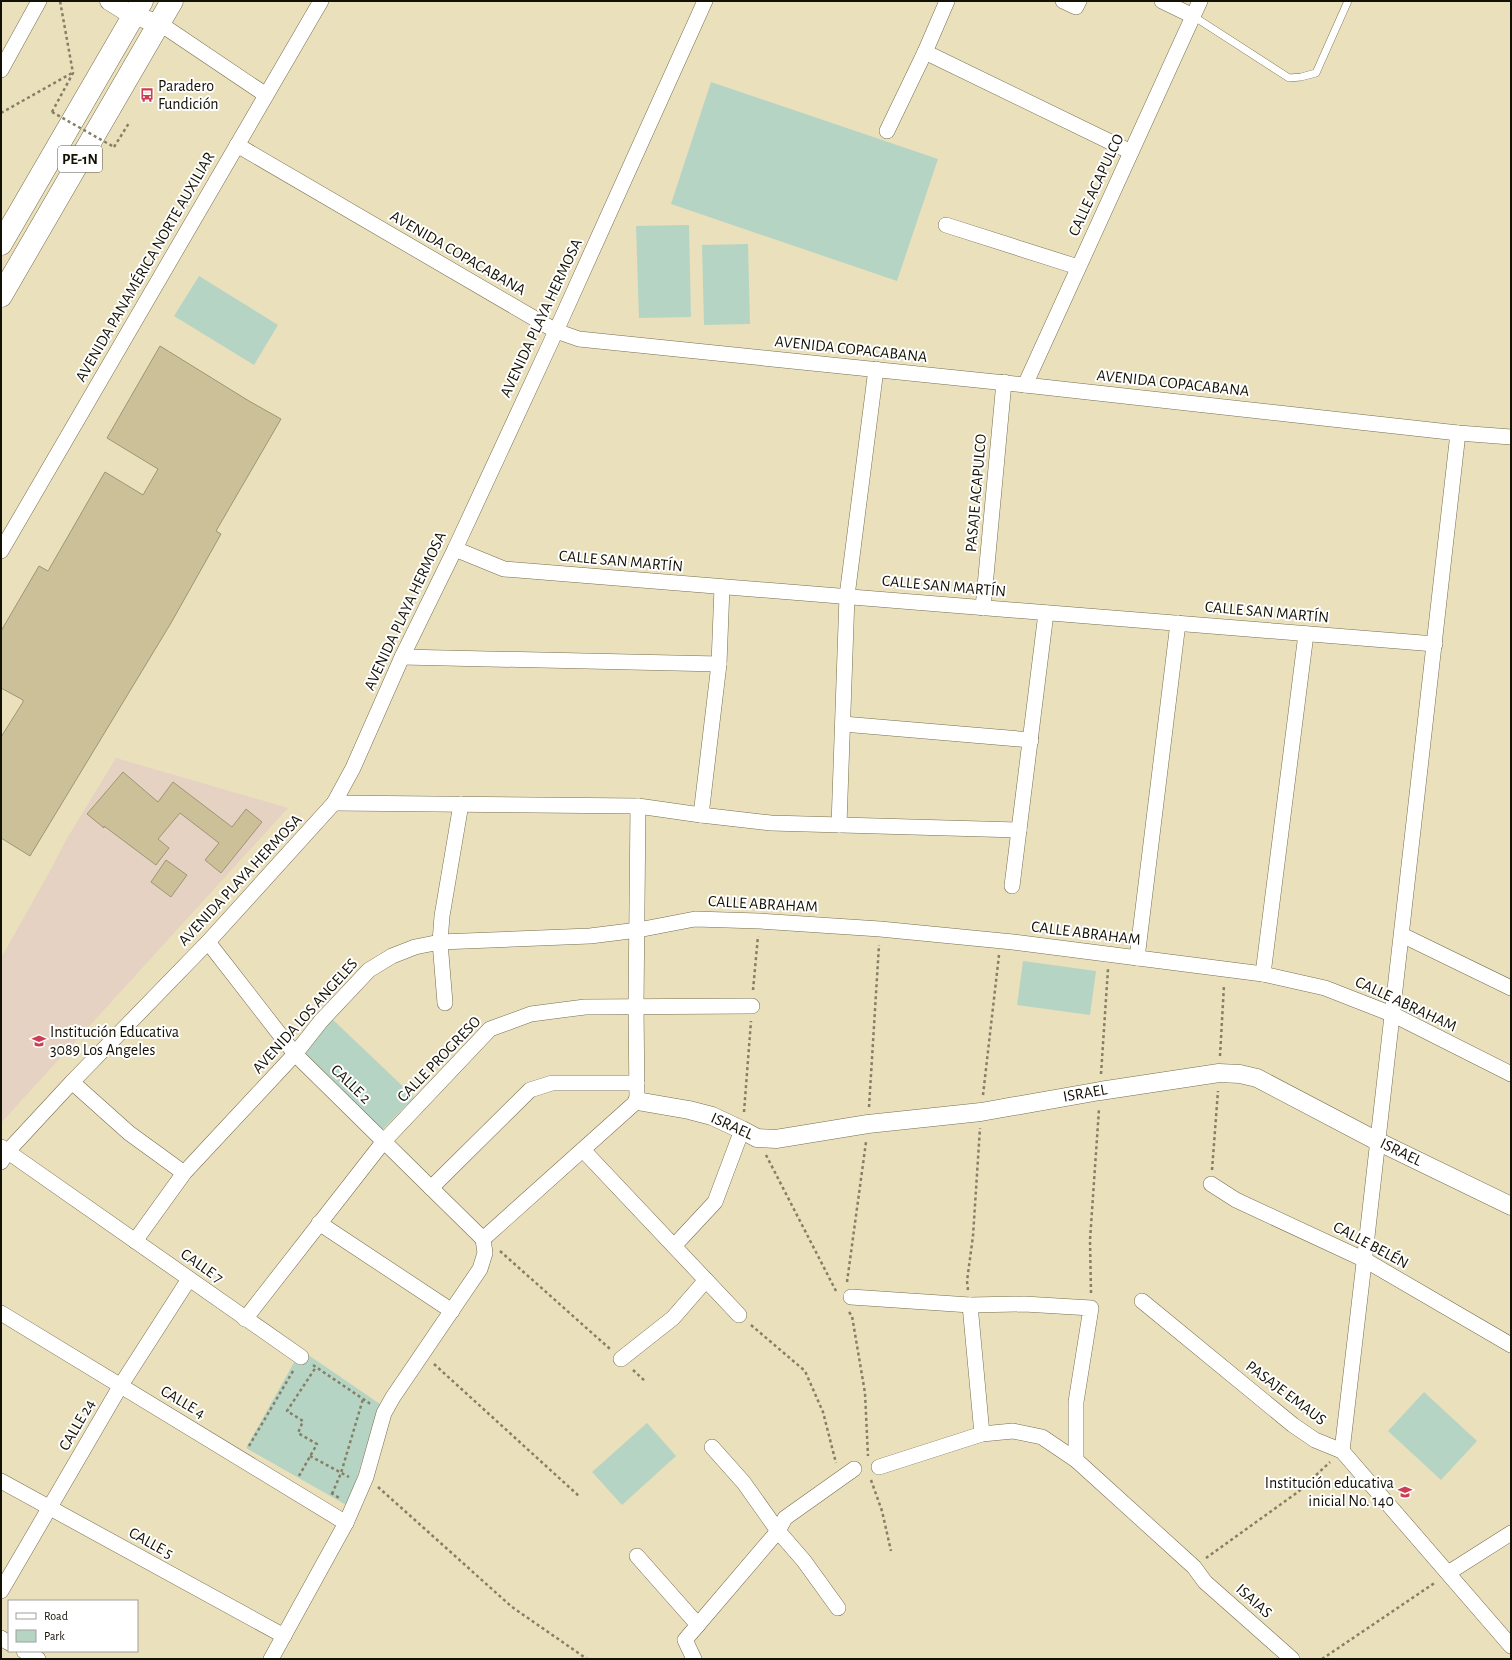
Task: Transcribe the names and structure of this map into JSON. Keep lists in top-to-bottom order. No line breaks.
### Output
{"streets":{"highway":["PE-1N"],"street":["CALLE ACAPULCO","AVENIDA COPACABANA","AVENIDA PANAMÉRICA NORTE AUXILIAR","AVENIDA PLAYA HERMOSA","PASAJE ACAPULCO","CALLE SAN MARTÍN","CALLE ABRAHAM","AVENIDA LOS ANGELES","CALLE PROGRESO","CALLE 2","ISRAEL","CALLE BELÉN","CALLE 7","PASAJE EMAUS","CALLE 4","CALLE 24","CALLE 5","ISAIAS"]},"crossings":[["CALLE ACAPULCO","AVENIDA COPACABANA"],["AVENIDA COPACABANA","AVENIDA PANAMÉRICA NORTE AUXILIAR"],["AVENIDA COPACABANA","AVENIDA PLAYA HERMOSA"],["AVENIDA COPACABANA","PASAJE ACAPULCO"],["AVENIDA PLAYA HERMOSA","CALLE SAN MARTÍN"],["AVENIDA PLAYA HERMOSA","CALLE 2"],["AVENIDA PLAYA HERMOSA","CALLE 7"],["PASAJE ACAPULCO","CALLE SAN MARTÍN"],["CALLE ABRAHAM","AVENIDA LOS ANGELES"],["AVENIDA LOS ANGELES","CALLE 2"],["AVENIDA LOS ANGELES","CALLE 7"],["CALLE PROGRESO","CALLE 2"],["CALLE PROGRESO","CALLE 7"],["CALLE 7","CALLE 24"],["CALLE 4","CALLE 24"],["CALLE 24","CALLE 5"]],"places":{"bus stop":["Paradero Fundición"],"school or university":["Institución Educativa 3089 Los Angeles","Institución educativa inicial No. 140"]},"legend":["Road","Park"]}
